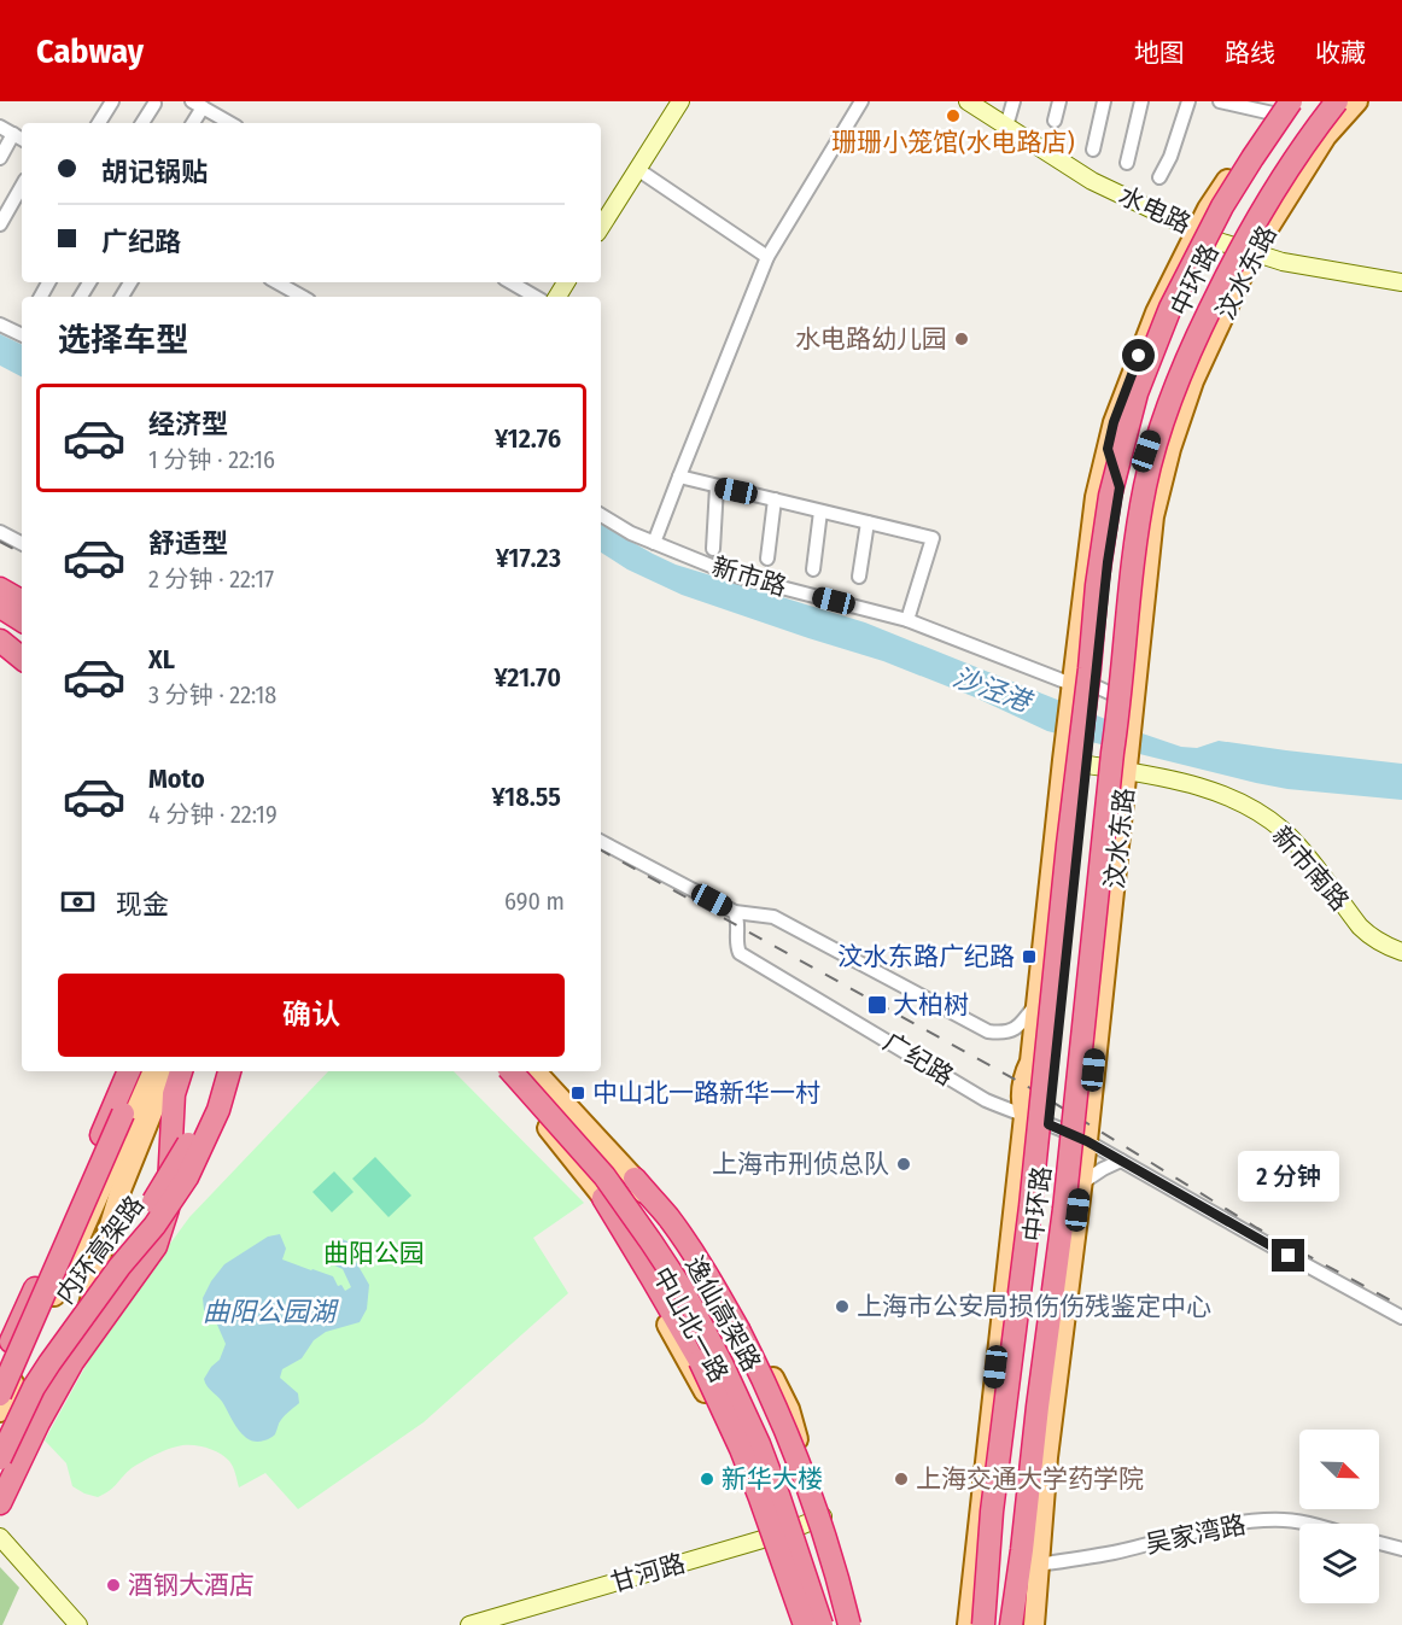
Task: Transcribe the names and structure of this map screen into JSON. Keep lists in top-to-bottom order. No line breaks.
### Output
{"streets":{"highway":["中环路","内环高架路","逸仙高架路"],"main road":["汶水东路","中山北一路"],"street":["水电路","新市路","新市南路","广纪路","吴家湾路","甘河路"]},"crossings":[["水电路","汶水东路"],["汶水东路","中环路"],["汶水东路","新市路"],["汶水东路","新市南路"],["汶水东路","广纪路"],["汶水东路","吴家湾路"],["中环路","吴家湾路"],["中山北一路","甘河路"]],"water":["沙泾港","曲阳公园湖"],"parks":["曲阳公园"],"places":{"other":["珊珊小笼馆(水电路店)","水电路幼儿园","上海市刑侦总队","上海市公安局损伤伤残鉴定中心","新华大楼","上海交通大学药学院","酒钢大酒店"],"transit":["汶水东路广纪路","大柏树","中山北一路新华一村"]},"north":"bottom right","page":{"header":"Cabway","nav":["地图","路线","收藏"],"banner":["胡记锅贴","广纪路"],"heading":"选择车型","list":[{"name":"经济型","note":"1 分钟 · 22:16","value":"¥12.76"},{"name":"舒适型","note":"2 分钟 · 22:17","value":"¥17.23"},{"name":"XL","note":"3 分钟 · 22:18","value":"¥21.70"},{"name":"Moto","note":"4 分钟 · 22:19","value":"¥18.55"}],"pay":["现金","690 m"],"buttons":"确认","bubble":"2 分钟"}}
